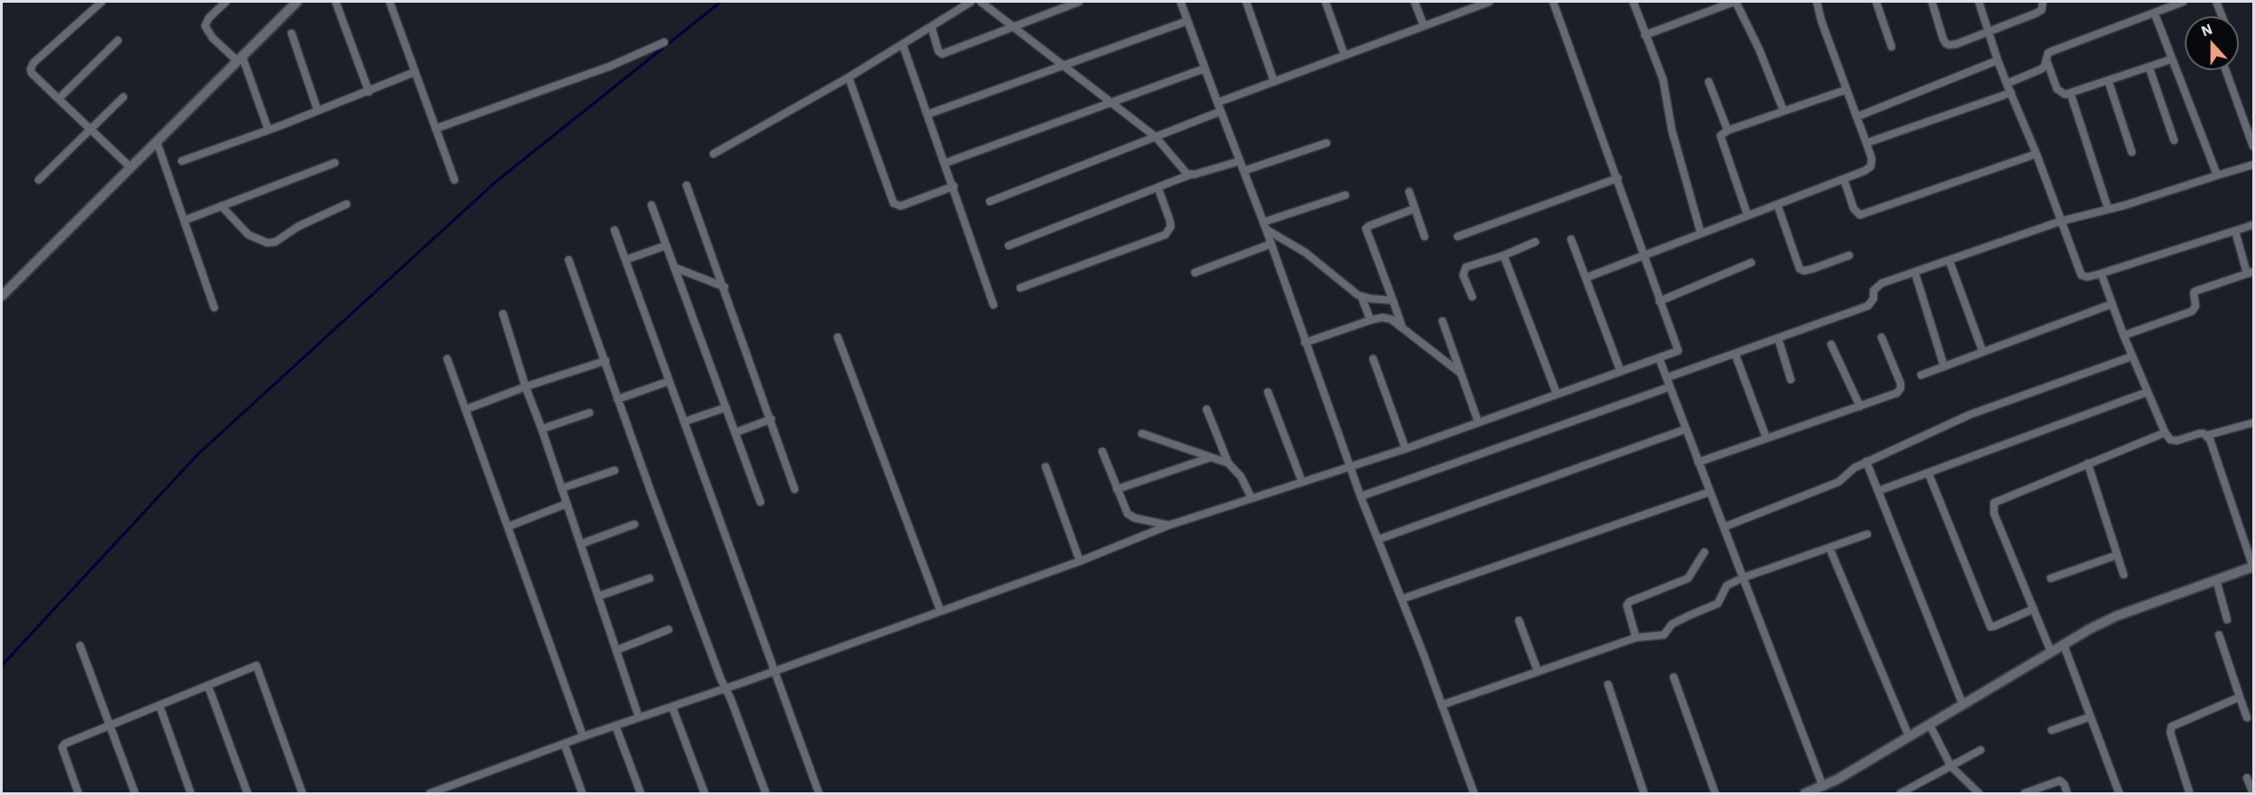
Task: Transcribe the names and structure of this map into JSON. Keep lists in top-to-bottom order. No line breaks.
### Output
{"north":"top"}
